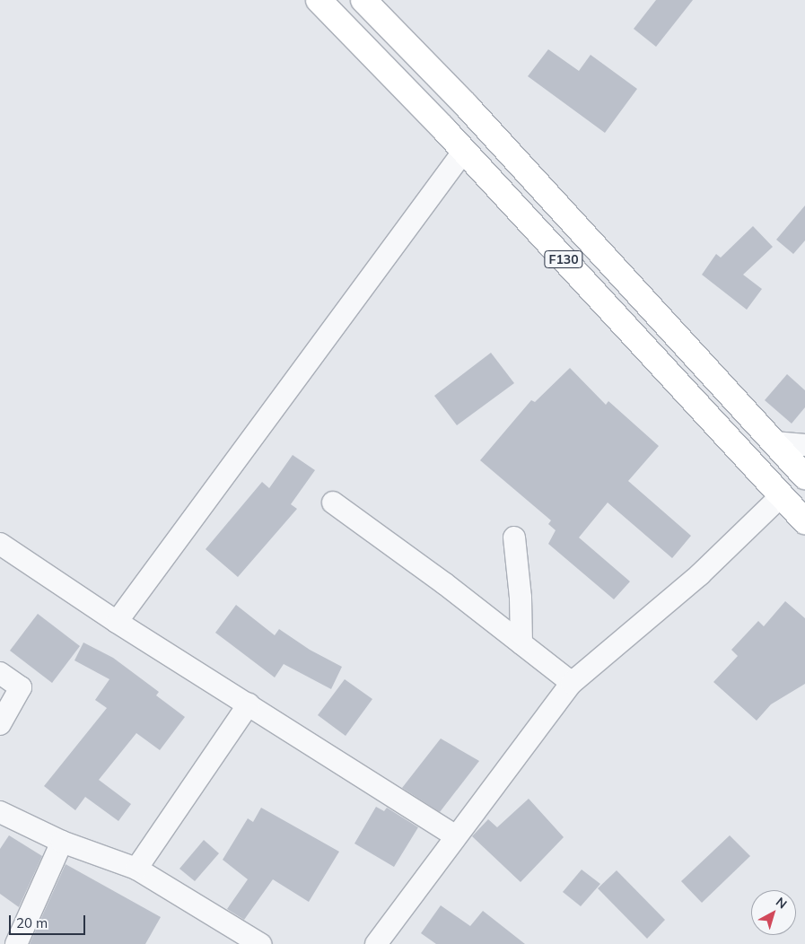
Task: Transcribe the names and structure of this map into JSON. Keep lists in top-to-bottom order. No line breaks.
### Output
{"streets":{"main road":["F130"]},"scale_bar":"20 m","north":"top right"}
